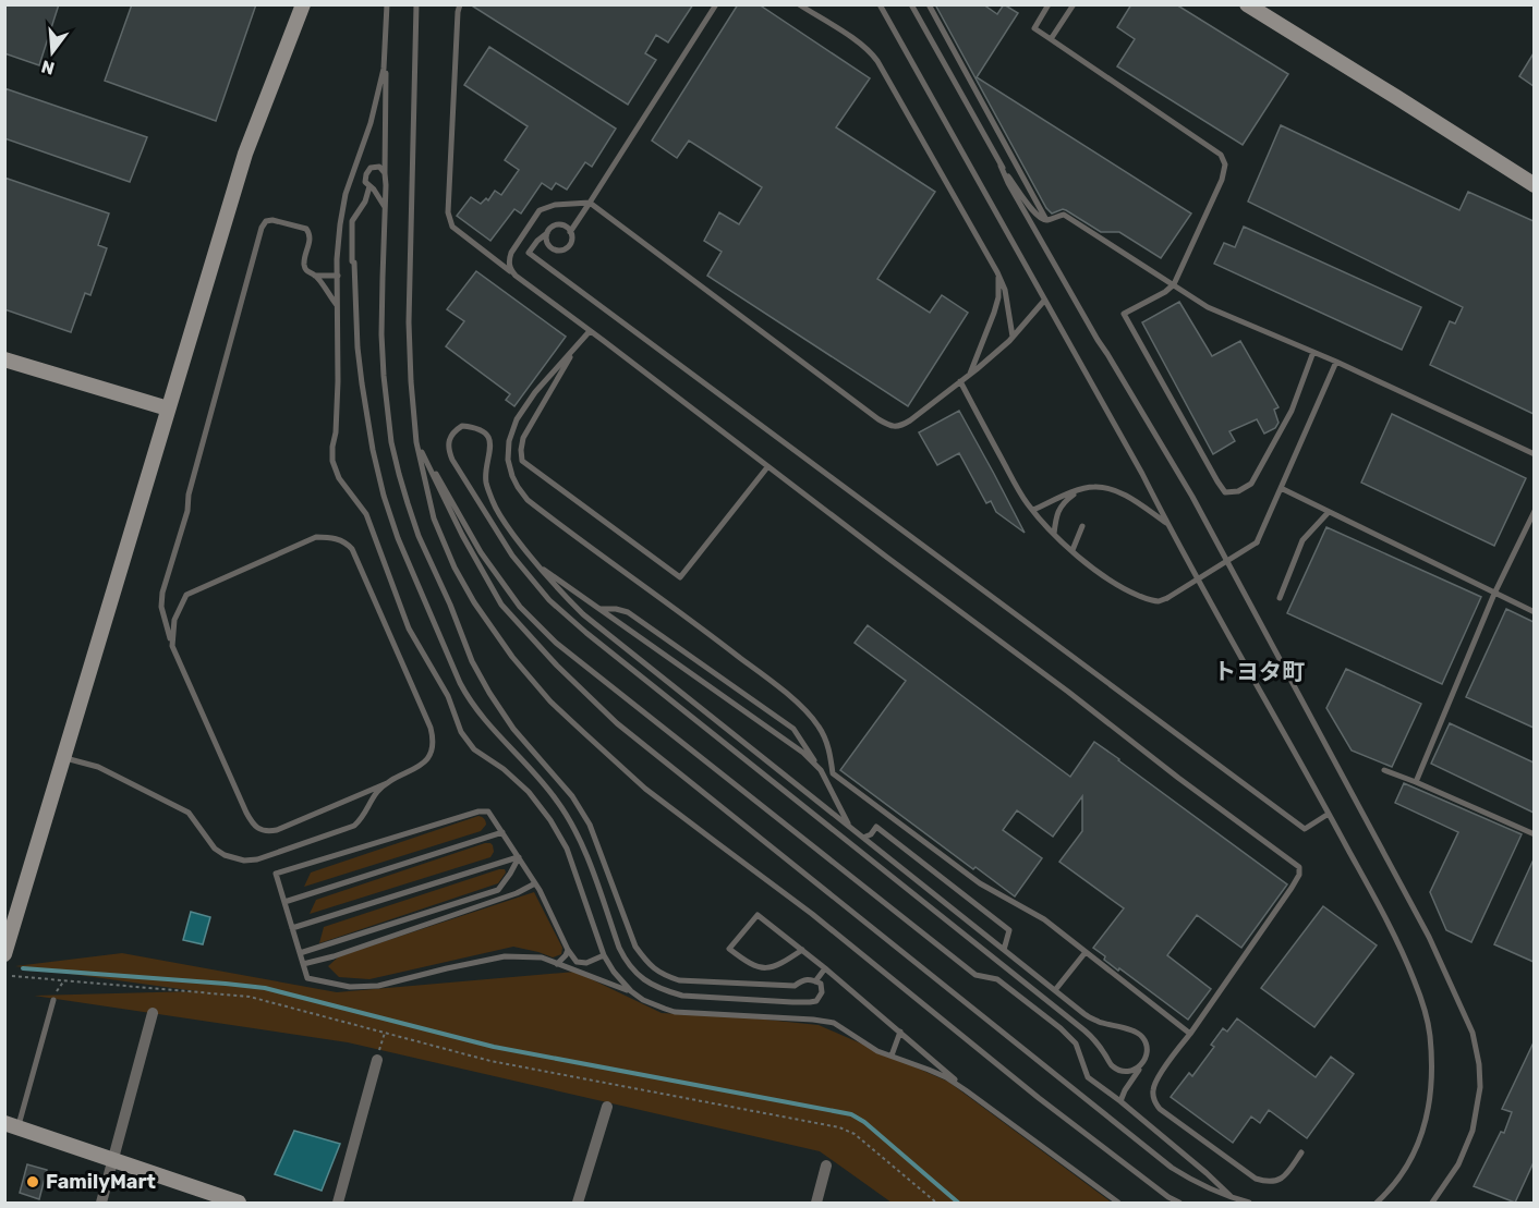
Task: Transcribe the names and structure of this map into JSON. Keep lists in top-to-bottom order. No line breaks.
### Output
{"districts":["トヨタ町"],"places":["FamilyMart"],"north":"bottom"}
